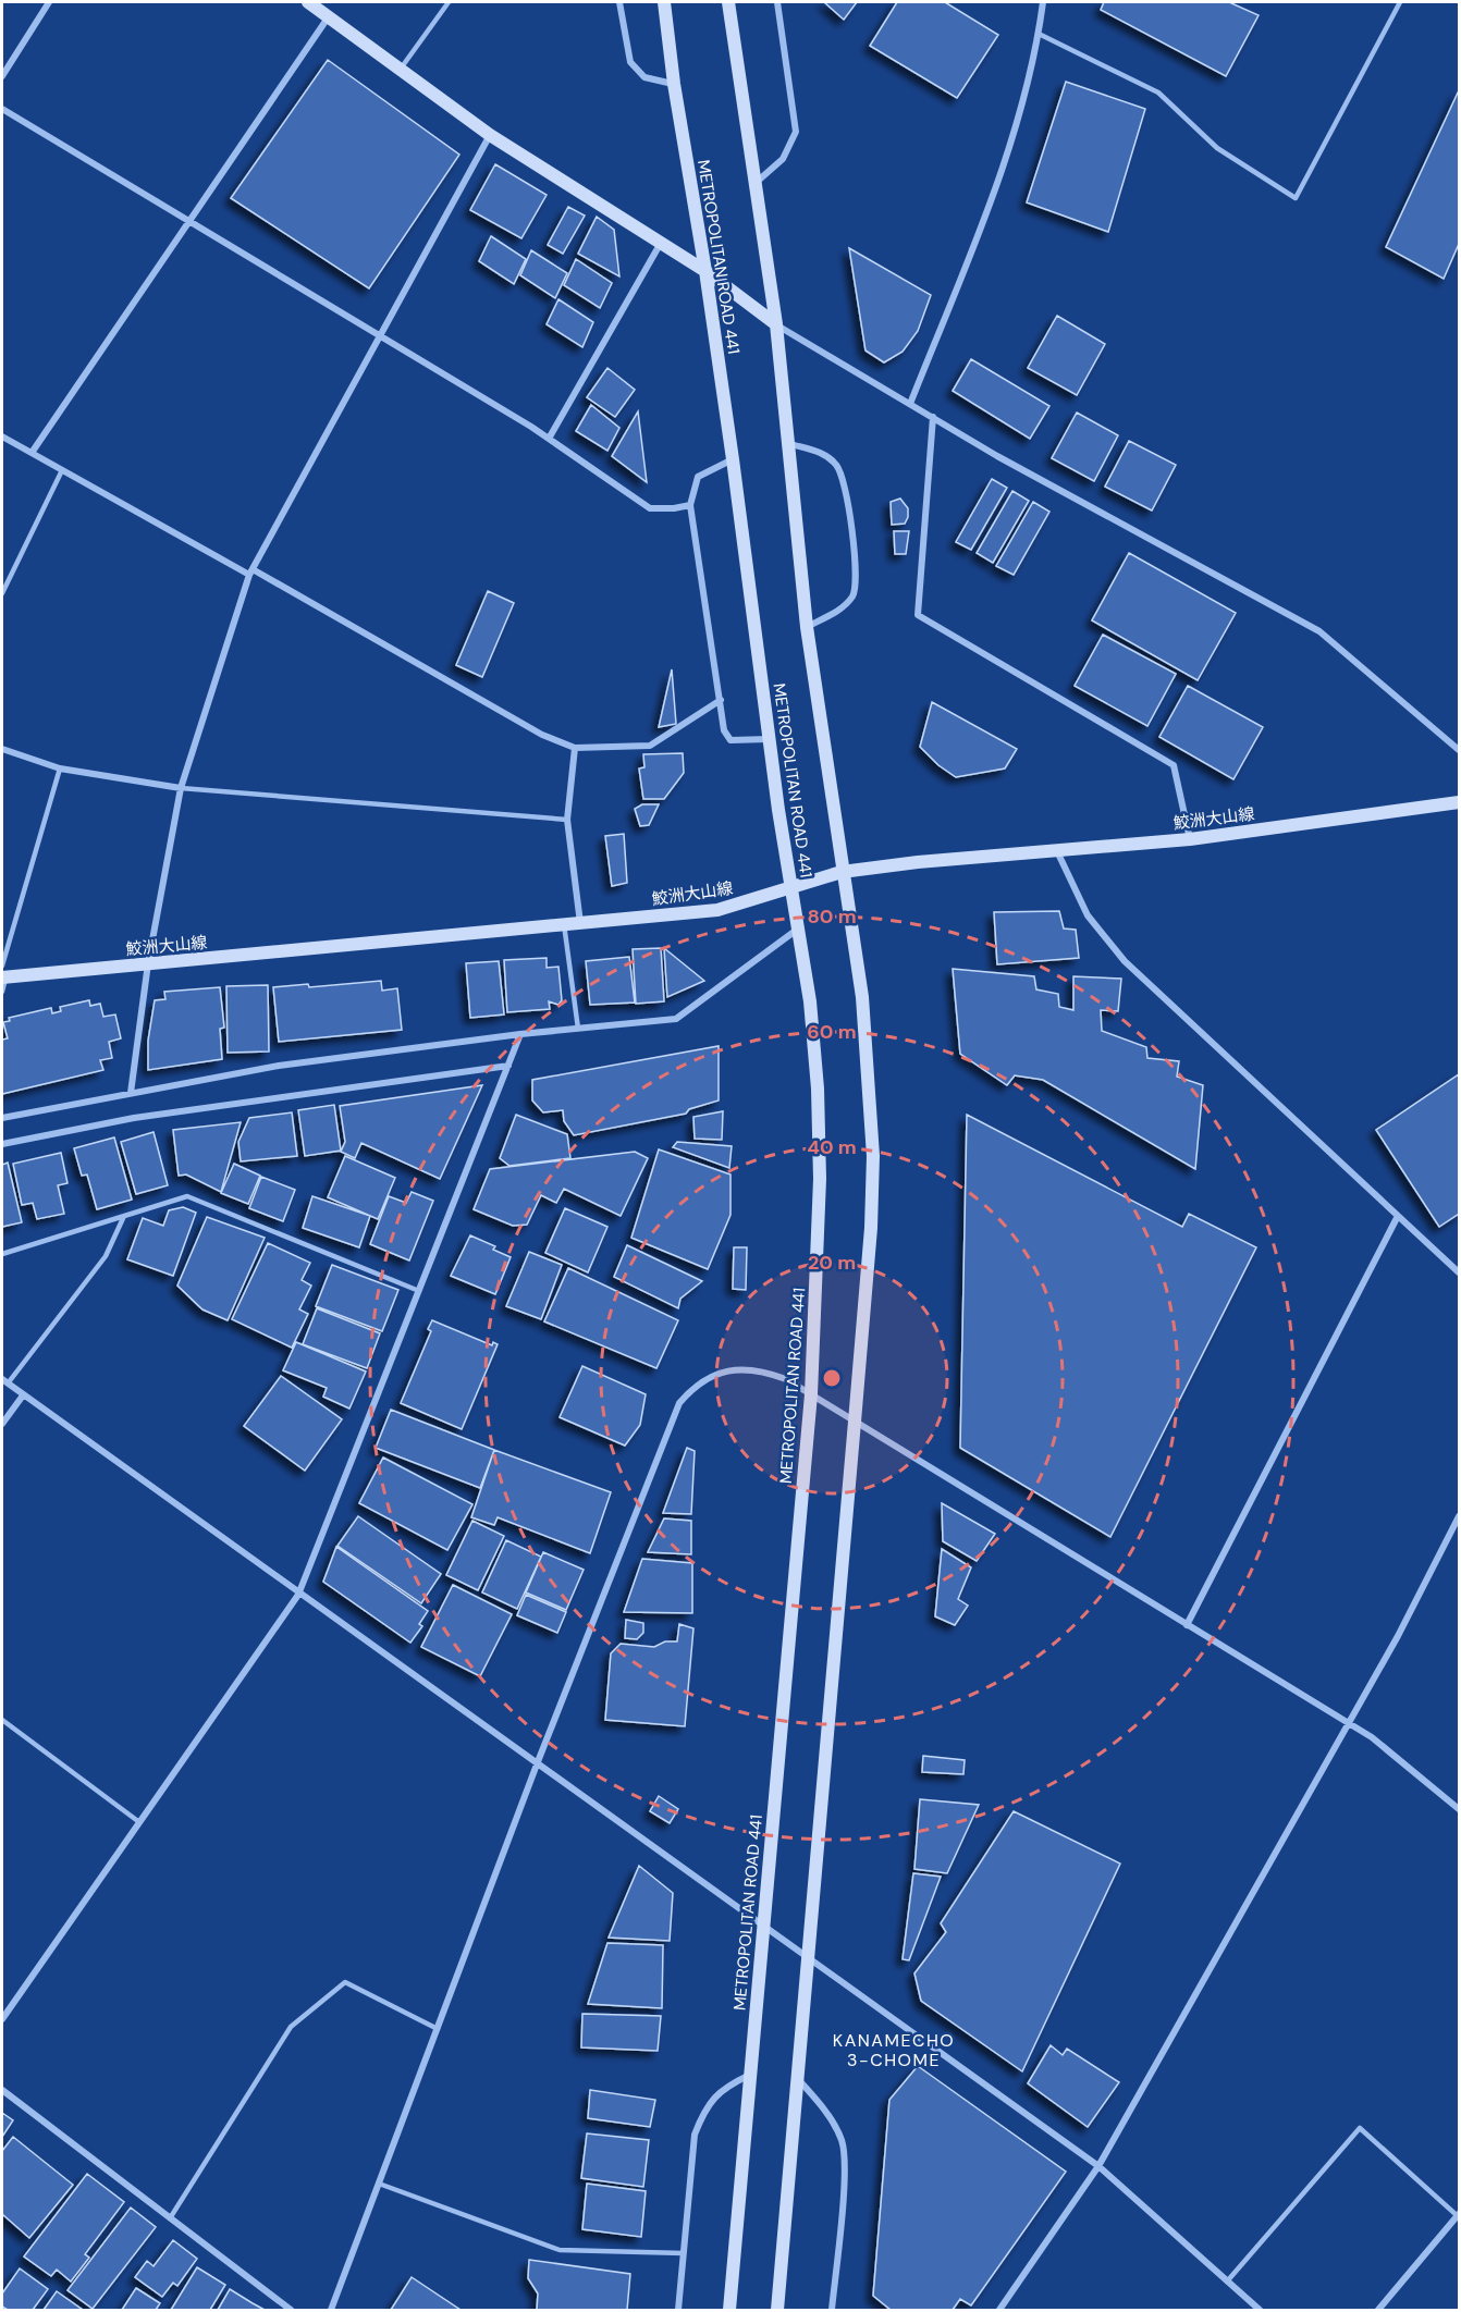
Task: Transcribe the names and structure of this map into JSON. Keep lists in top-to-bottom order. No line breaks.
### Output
{"streets":{"main road":["METROPOLITAN ROAD 441","鮫洲大山線"]},"crossings":[["METROPOLITAN ROAD 441","鮫洲大山線"]],"districts":["KANAMECHO 3-CHOME"],"rings":["80 m","60 m","40 m","20 m"]}
